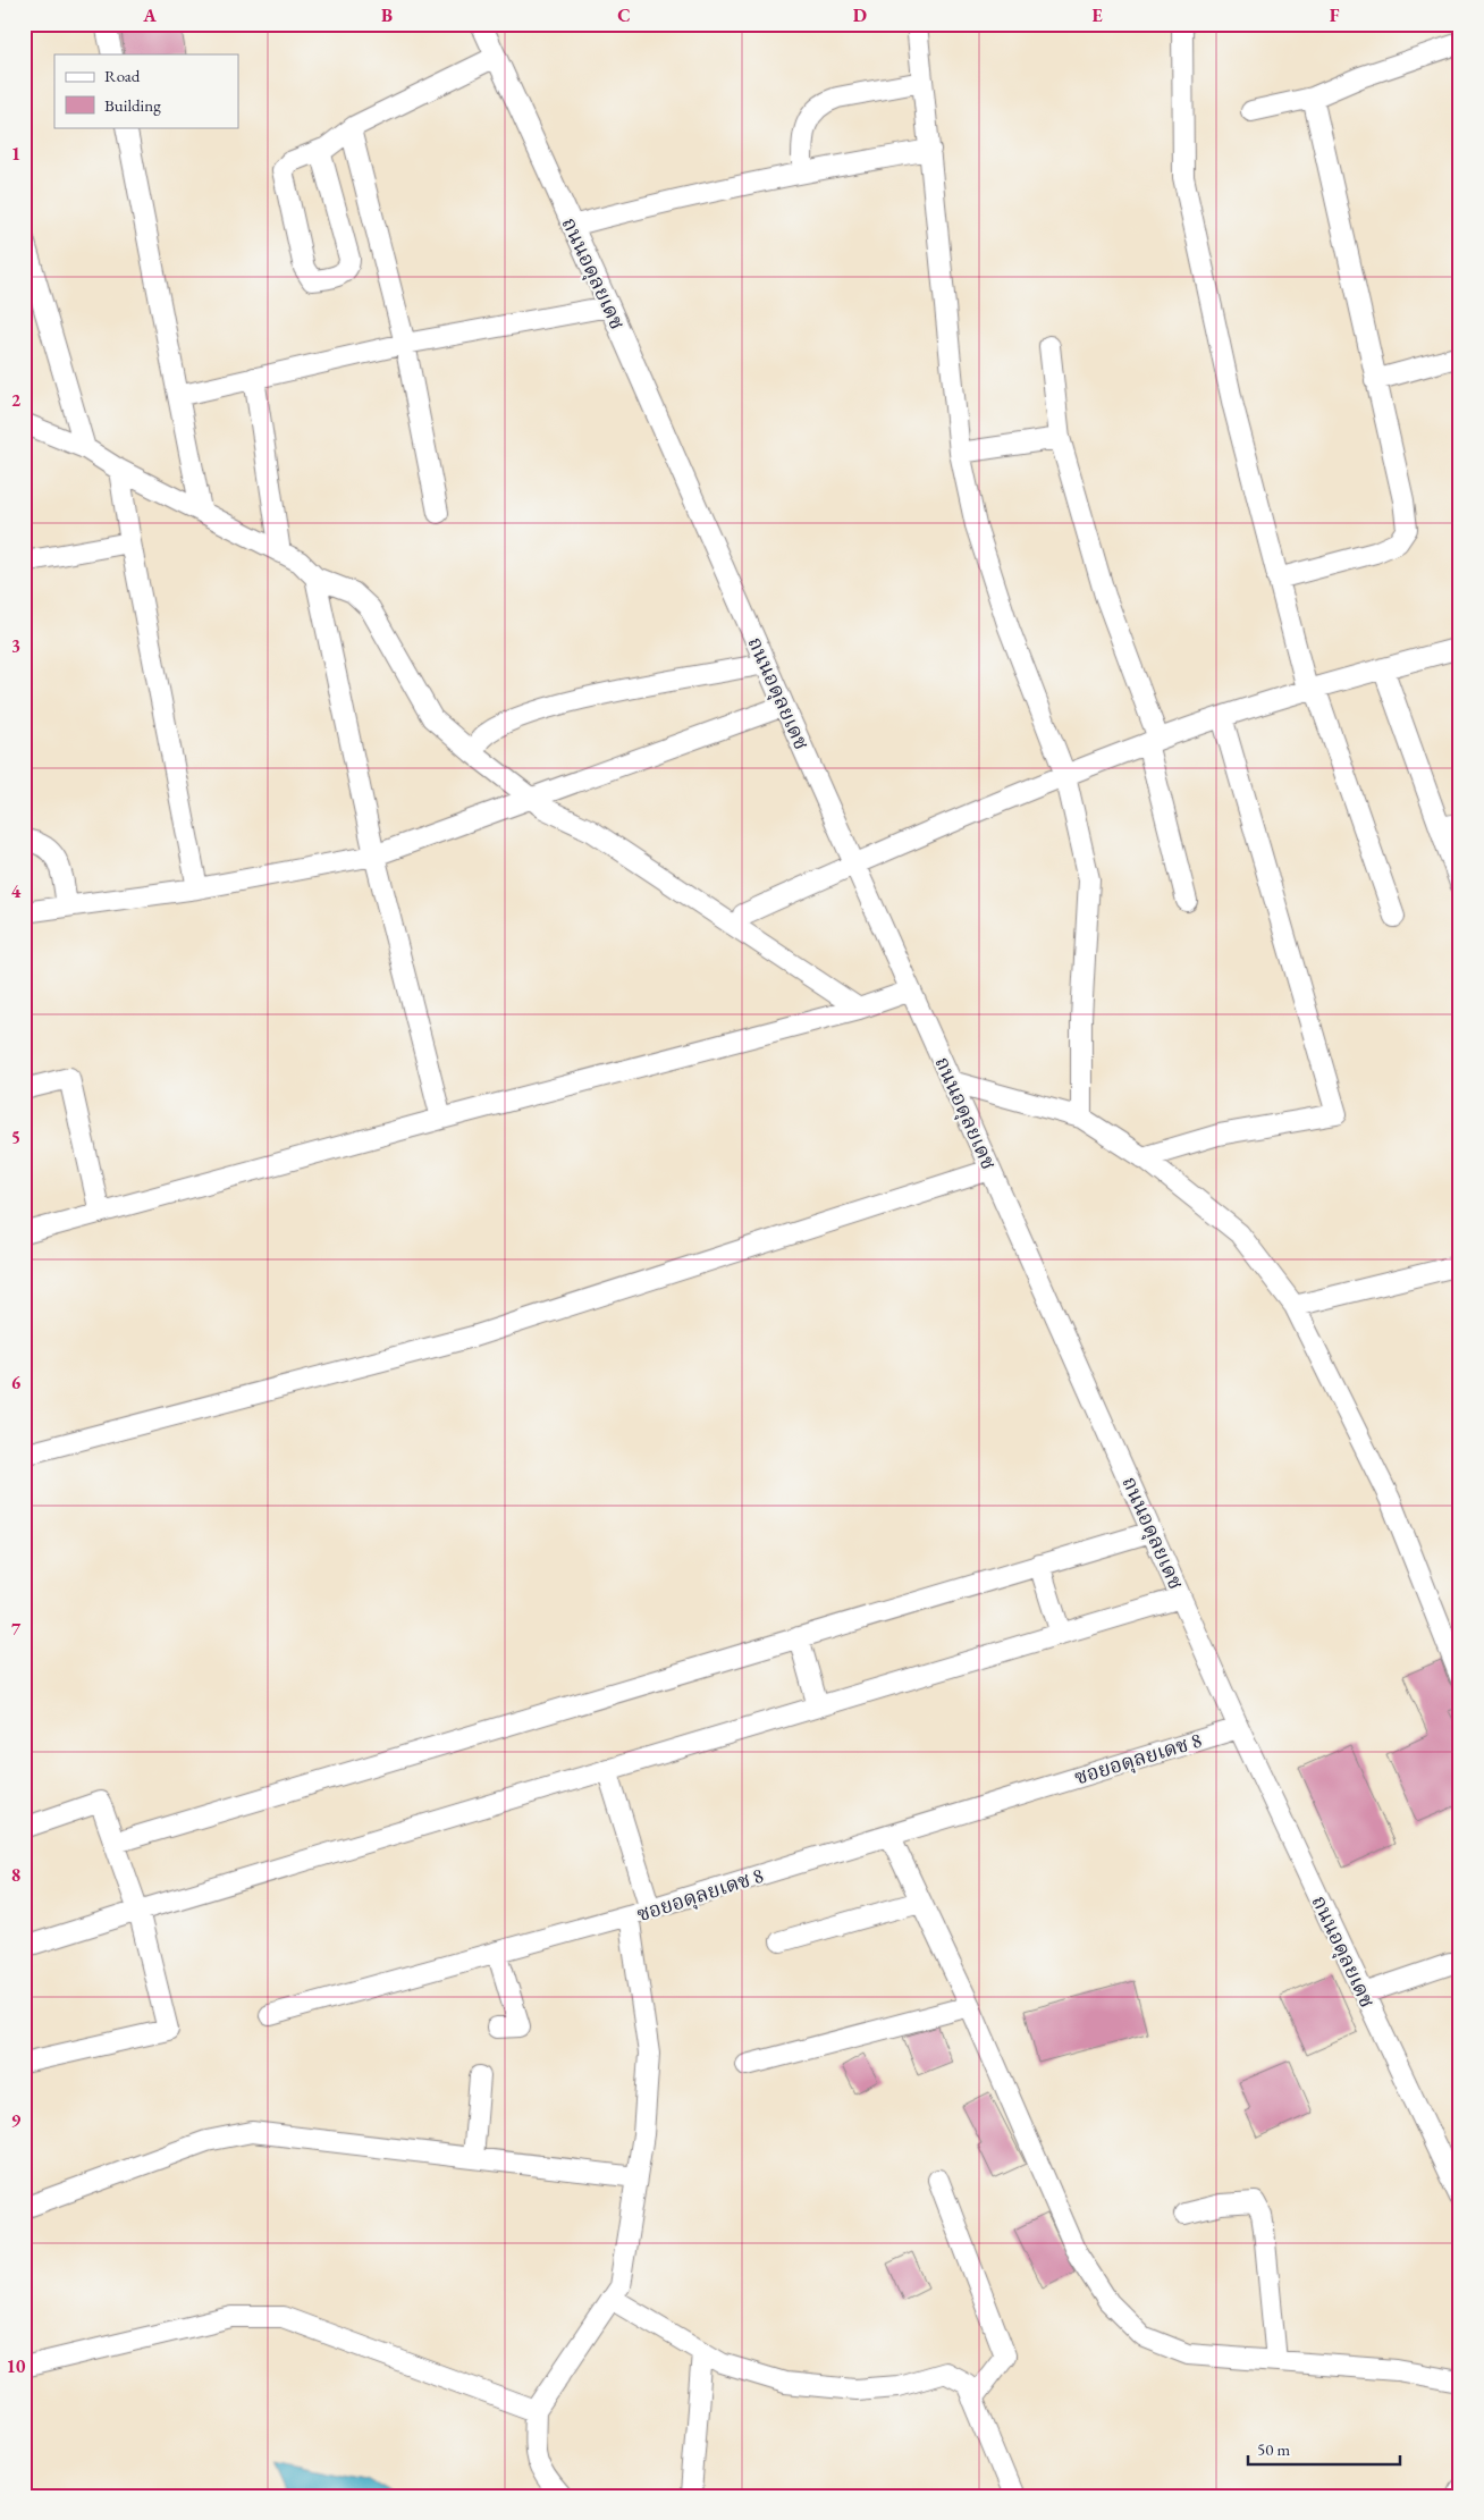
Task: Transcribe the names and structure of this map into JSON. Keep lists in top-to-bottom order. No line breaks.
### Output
{"streets":{"street":["ถนนอดุลยเดช","ซอยอดุลยเดช 8"]},"crossings":[["ถนนอดุลยเดช","ซอยอดุลยเดช 8"]],"legend":["Road","Building"],"scale_bar":"50 m","grid":{"columns":["A","B","C","D","E","F"],"rows":["1","2","3","4","5","6","7","8","9","10"]}}
